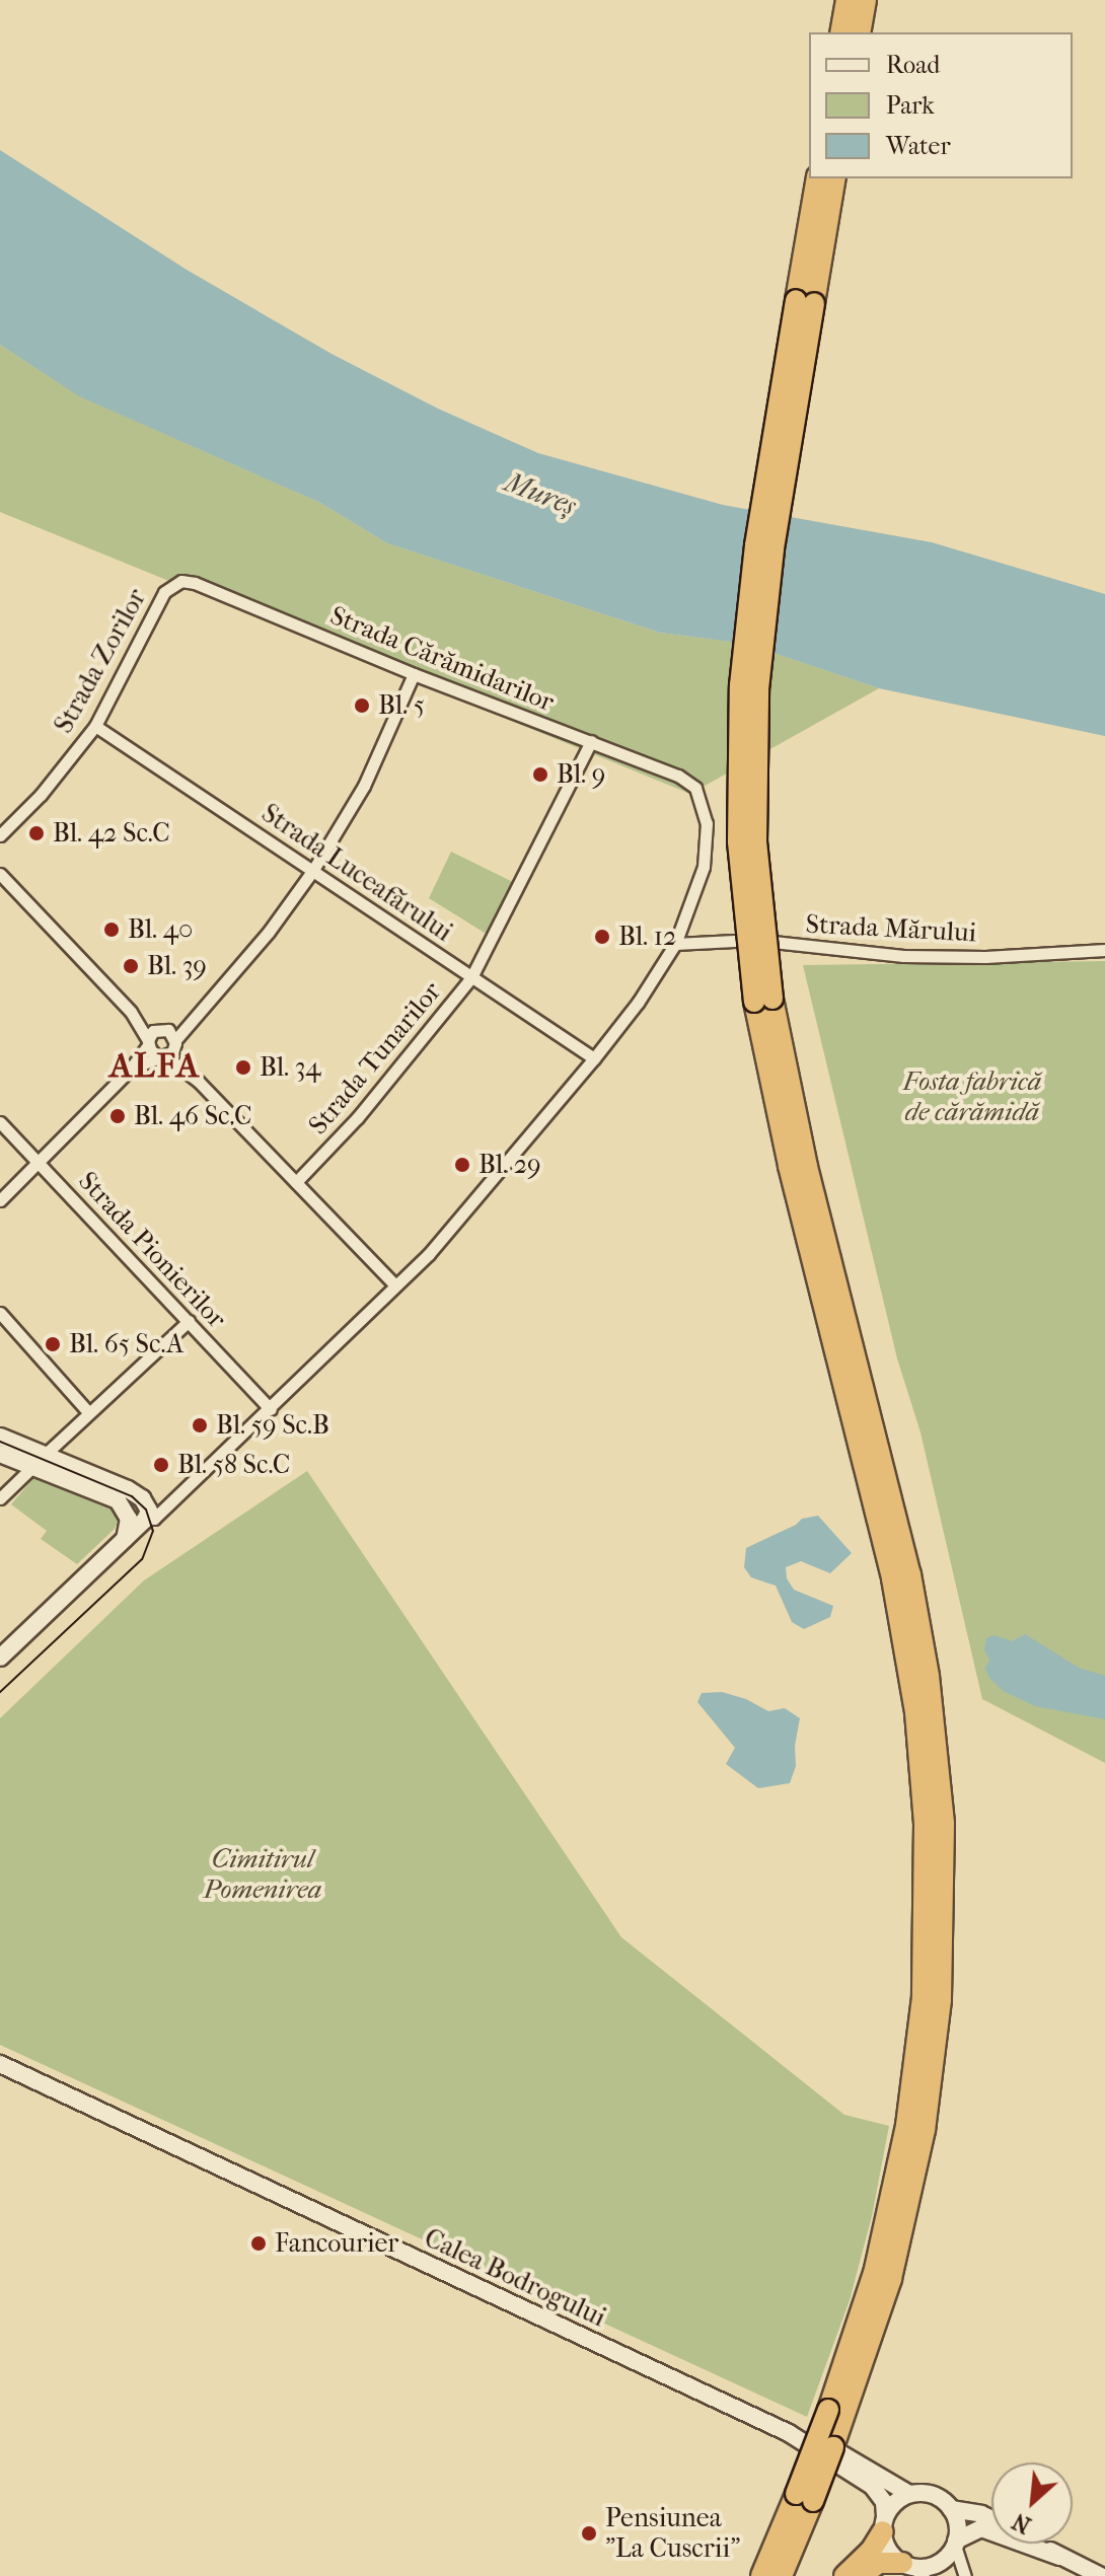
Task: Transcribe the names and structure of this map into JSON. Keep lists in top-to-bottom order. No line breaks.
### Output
{"streets":{"main road":["Calea Bodrogului"],"street":["Strada Cărămidarilor","Strada Zorilor","Strada Luceafărului","Strada Mărului","Strada Tunarilor","Strada Pionierilor"]},"crossings":[["Strada Cărămidarilor","Strada Zorilor"],["Strada Cărămidarilor","Strada Mărului"],["Strada Cărămidarilor","Strada Tunarilor"],["Strada Zorilor","Strada Luceafărului"],["Strada Luceafărului","Strada Tunarilor"]],"districts":["ALFA"],"water":["Mureș"],"parks":["Fosta fabrică de cărămidă","Cimitirul Pomenirea"],"places":["Bl. 5","Bl. 9","Bl. 42 Sc.C","Bl. 40","Bl. 12","Bl. 39","Bl. 34","Bl. 46 Sc.C","Bl. 29","Bl. 65 Sc.A","Bl. 59 Sc.B","Bl. 58 Sc.C","Fancourier","Pensiunea \"La Cuscrii\""],"legend":["Road","Park","Water"],"north":"bottom left"}
